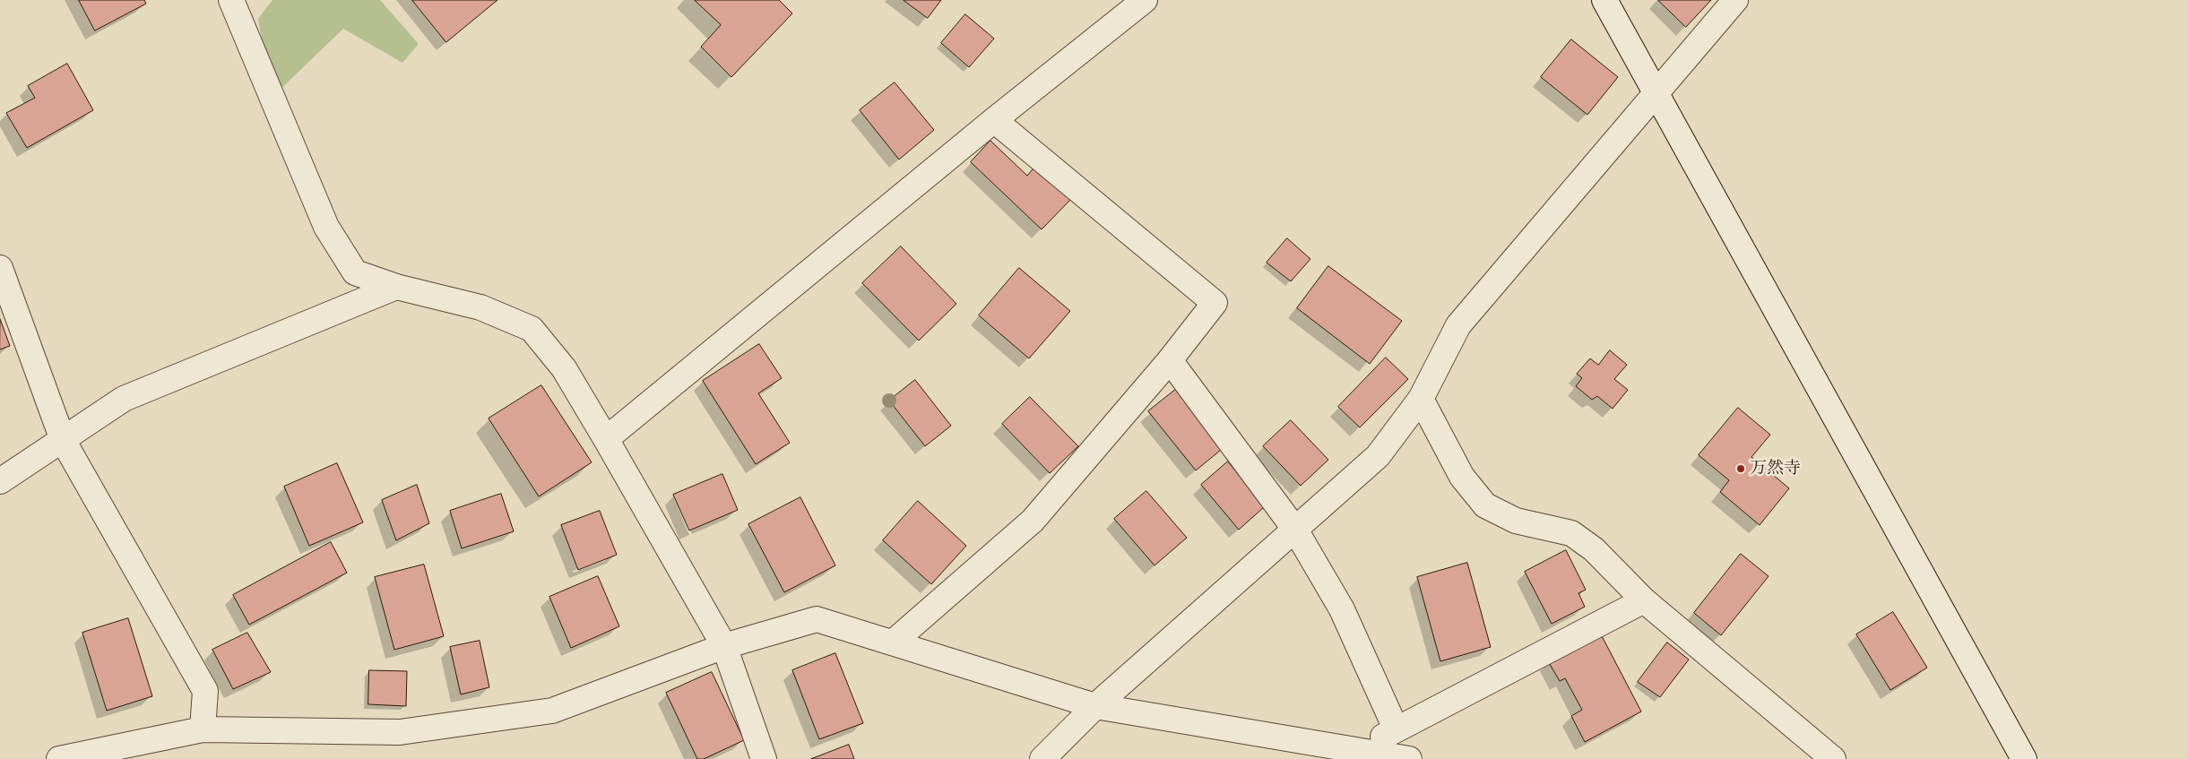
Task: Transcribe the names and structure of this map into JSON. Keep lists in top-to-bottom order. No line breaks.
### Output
{"places":["万然寺"]}
